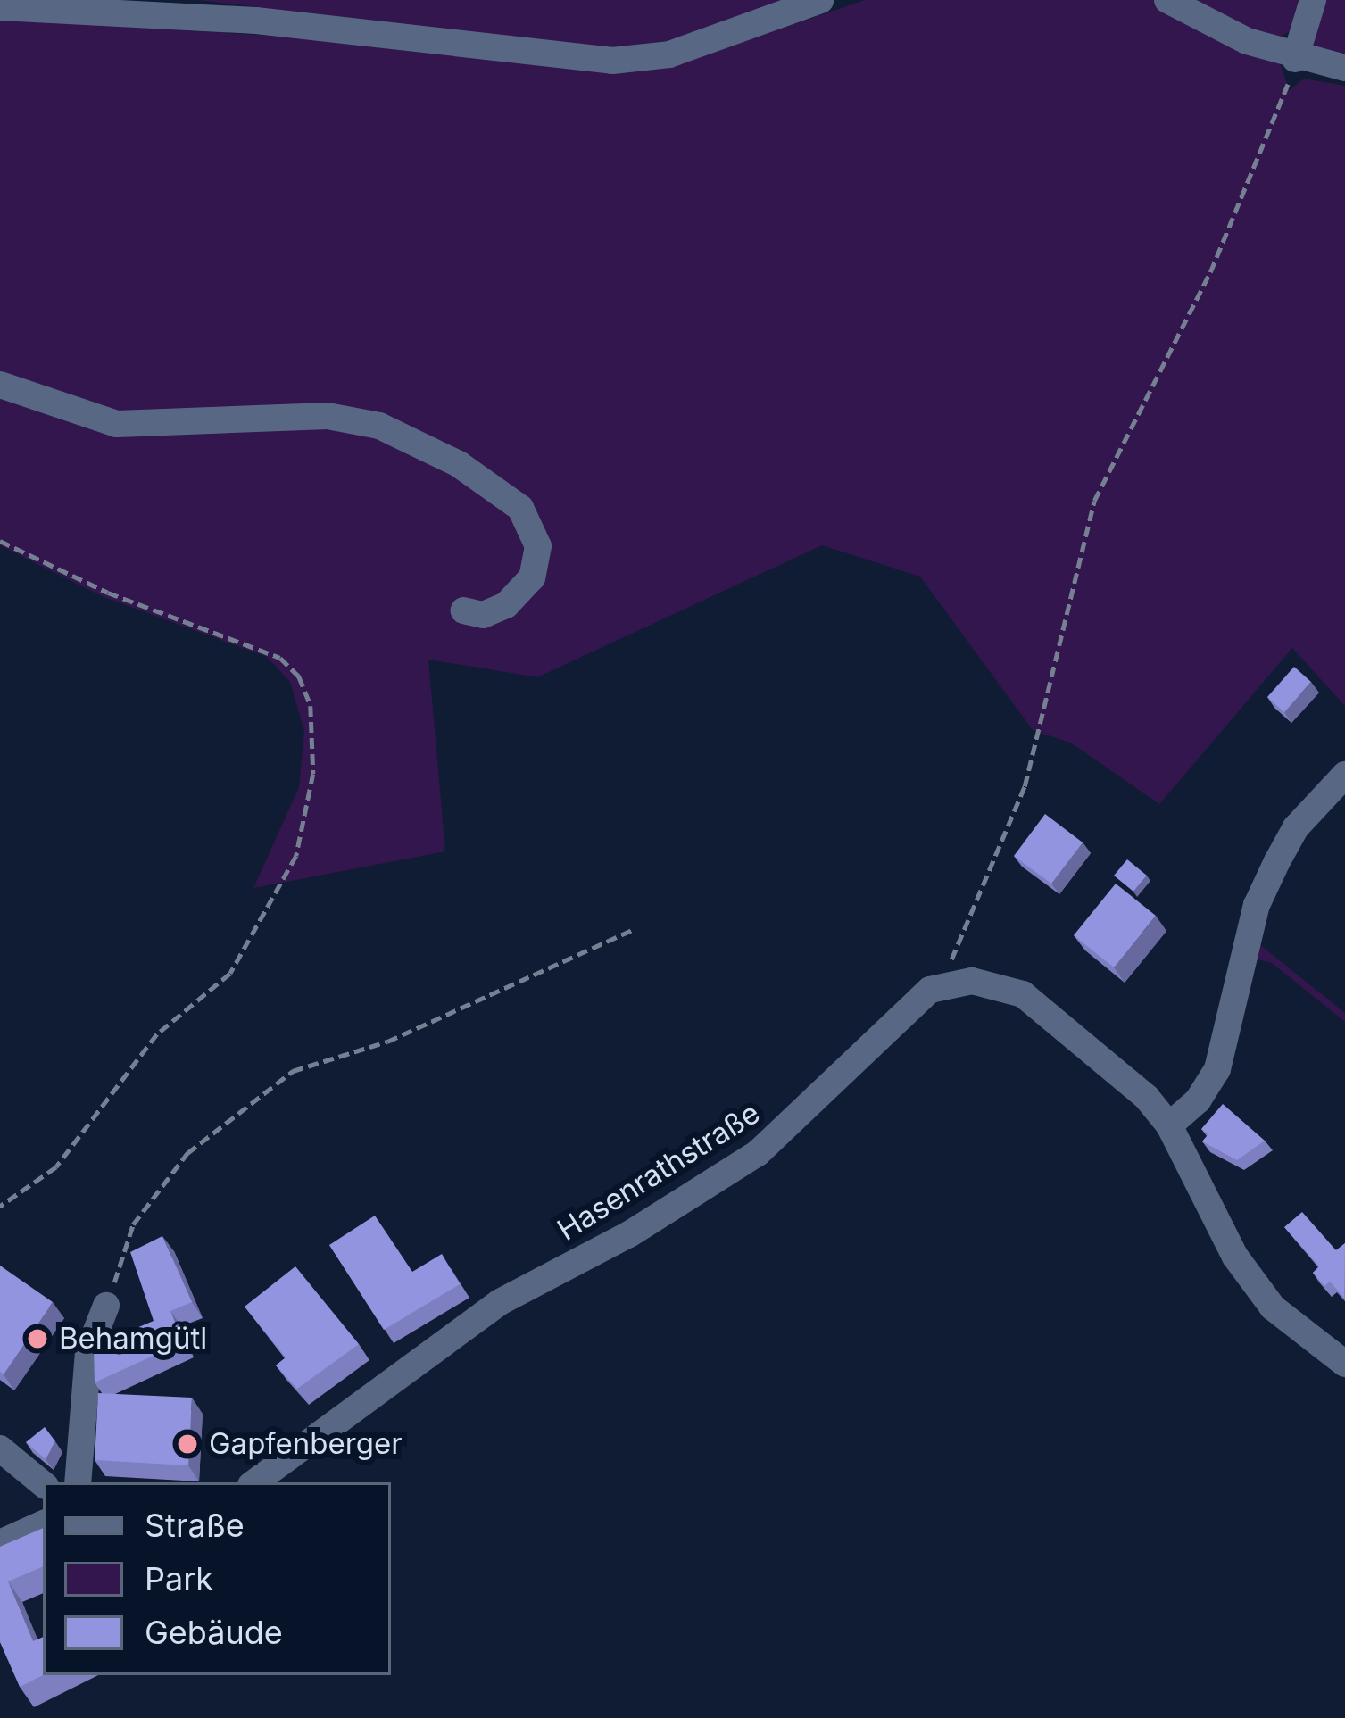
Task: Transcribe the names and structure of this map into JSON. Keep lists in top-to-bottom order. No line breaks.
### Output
{"streets":{"street":["Hasenrathstraße"]},"places":["Behamgütl","Gapfenberger"],"legend":["Straße","Park","Gebäude"]}
